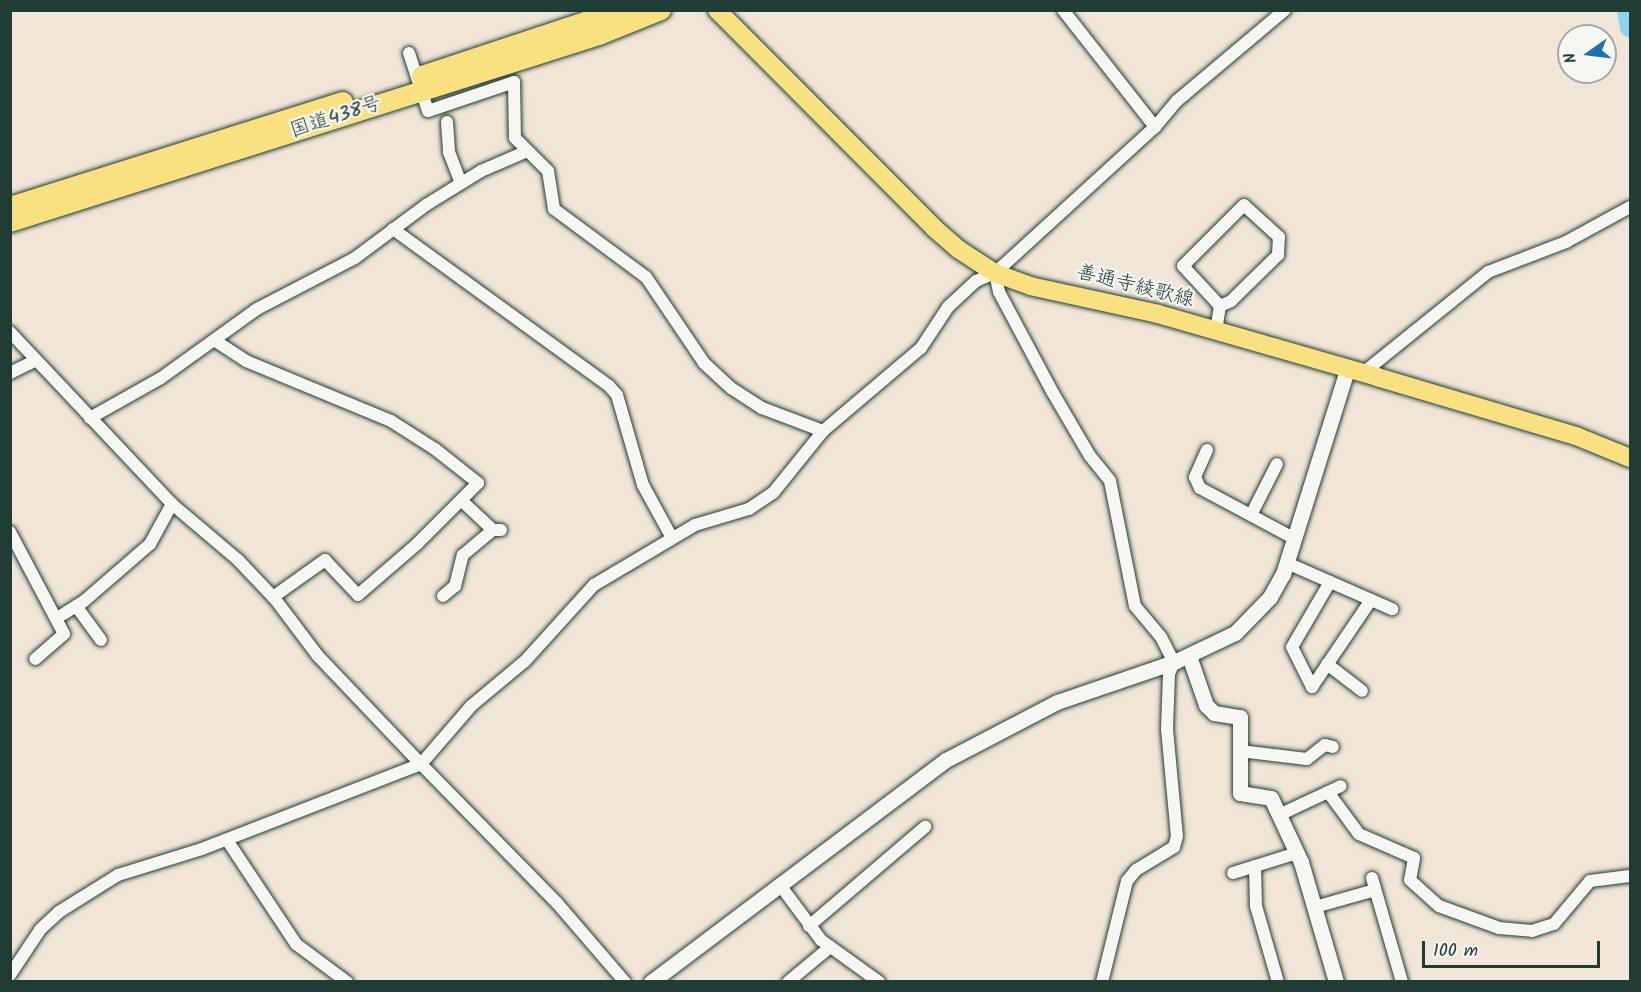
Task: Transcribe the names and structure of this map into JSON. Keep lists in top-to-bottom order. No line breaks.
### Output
{"streets":{"highway":["国道438号"],"main road":["善通寺綾歌線"]},"scale_bar":"100 m","north":"left"}
